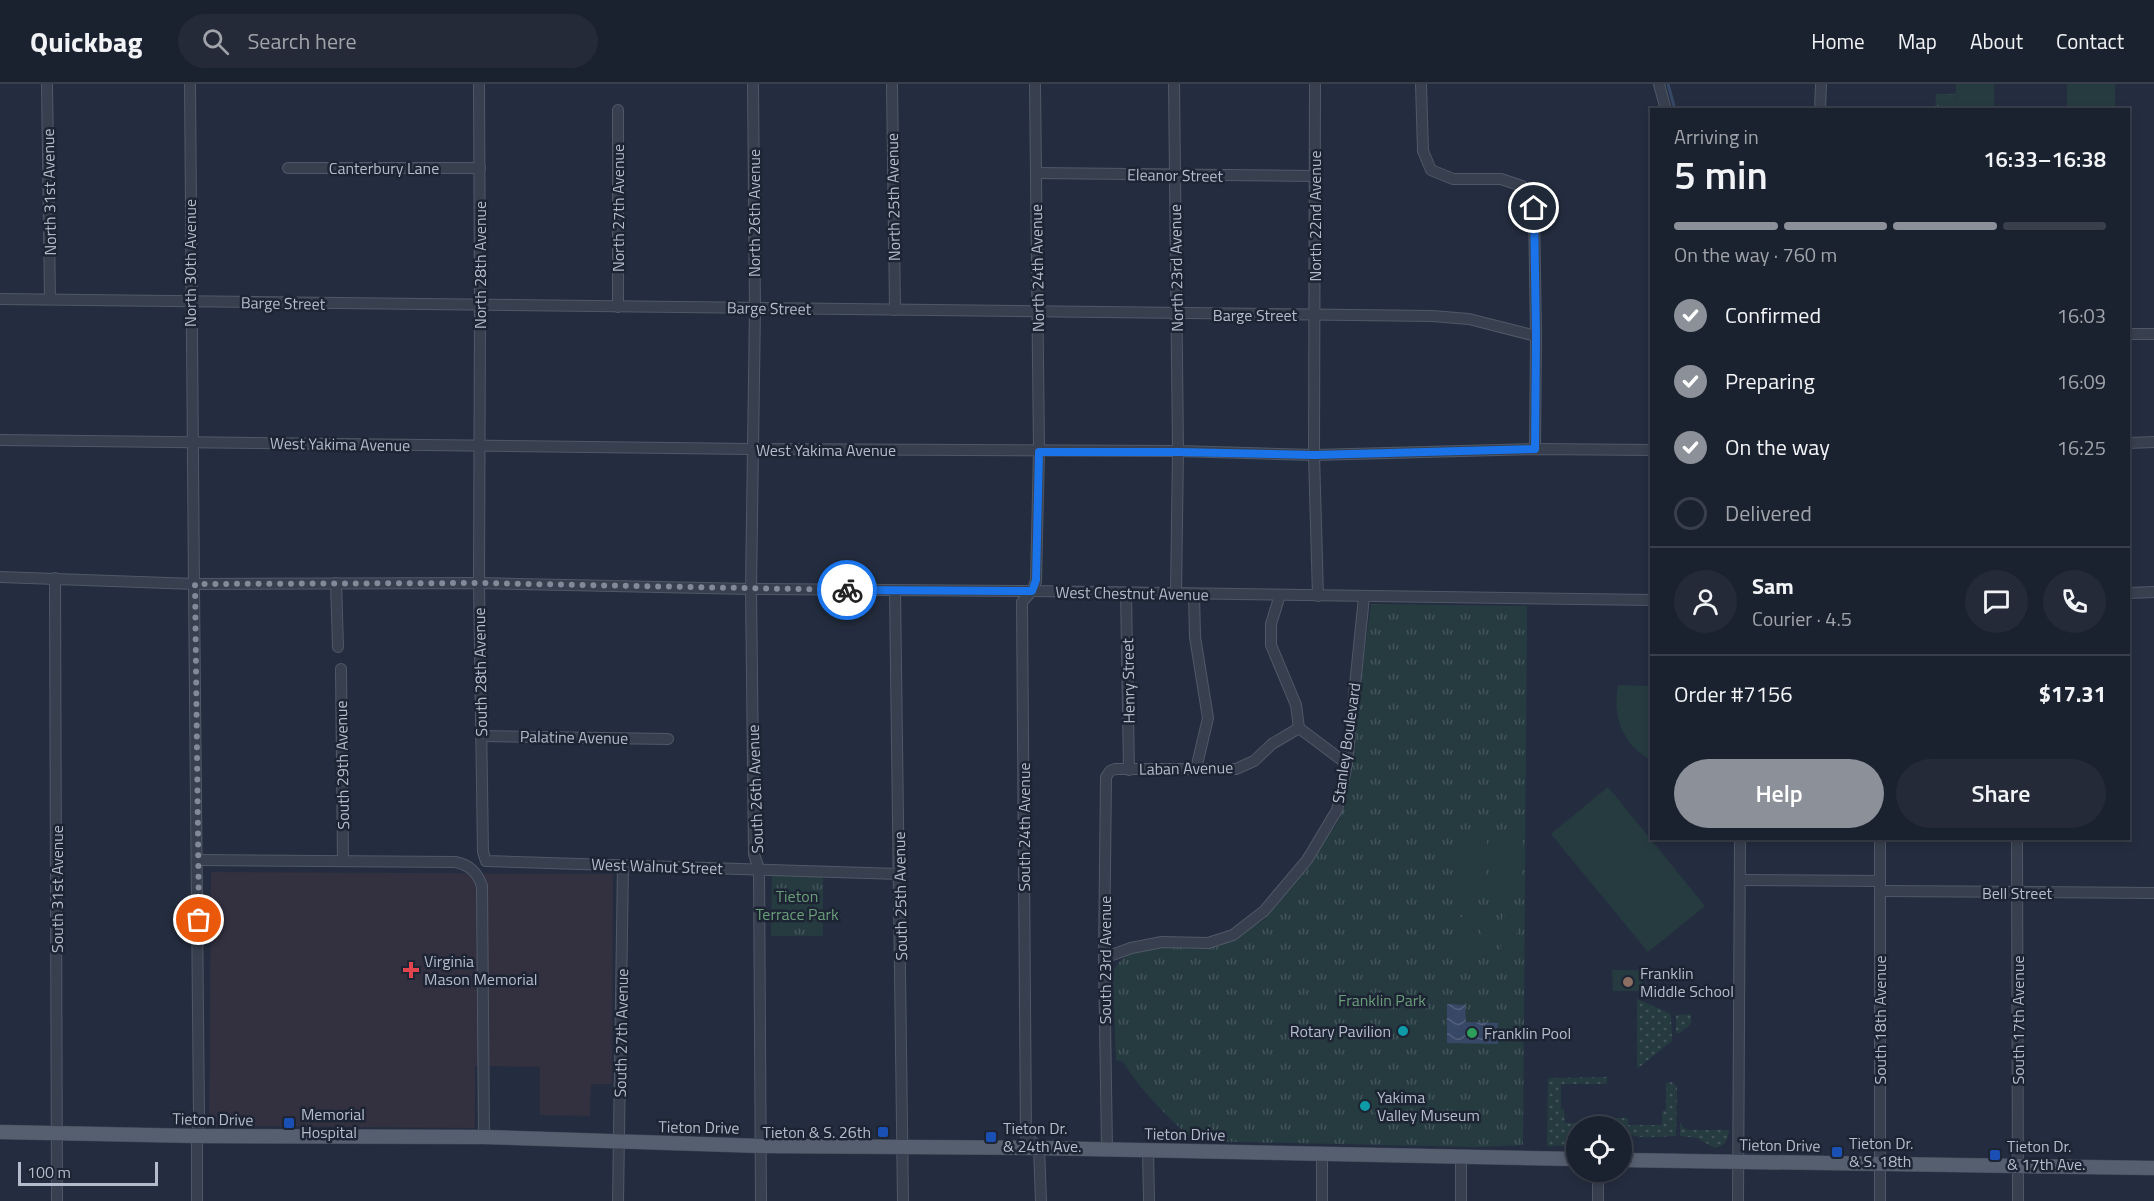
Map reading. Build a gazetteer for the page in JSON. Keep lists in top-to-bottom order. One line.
{"streets":{"main road":["Tieton Drive"],"street":["Canterbury Lane","Eleanor Street","North 31st Avenue","North 25th Avenue","North 27th Avenue","North 26th Avenue","North 22nd Avenue","North 30th Avenue","North 28th Avenue","North 24th Avenue","North 23rd Avenue","Barge Street","West Yakima Avenue","West Chestnut Avenue","South 28th Avenue","Henry Street","Palatine Avenue","Stanley Boulevard","South 29th Avenue","Laban Avenue","South 26th Avenue","South 24th Avenue","West Walnut Street","South 31st Avenue","Bell Street","South 25th Avenue","South 23rd Avenue","South 18th Avenue","South 17th Avenue","South 27th Avenue"]},"crossings":[["Canterbury Lane","North 28th Avenue"],["Eleanor Street","North 22nd Avenue"],["Eleanor Street","North 24th Avenue"],["Eleanor Street","North 23rd Avenue"],["North 31st Avenue","Barge Street"],["North 25th Avenue","Barge Street"],["North 27th Avenue","Barge Street"],["North 26th Avenue","Barge Street"],["North 26th Avenue","West Yakima Avenue"],["North 26th Avenue","South 26th Avenue"],["North 22nd Avenue","Barge Street"],["North 22nd Avenue","West Yakima Avenue"],["North 22nd Avenue","West Chestnut Avenue"],["North 30th Avenue","Barge Street"],["North 30th Avenue","West Yakima Avenue"],["North 30th Avenue","West Chestnut Avenue"],["North 30th Avenue","Tieton Drive"],["North 28th Avenue","Barge Street"],["North 28th Avenue","West Yakima Avenue"],["North 28th Avenue","South 28th Avenue"],["North 24th Avenue","Barge Street"],["North 24th Avenue","West Yakima Avenue"],["North 24th Avenue","South 24th Avenue"],["North 23rd Avenue","Barge Street"],["North 23rd Avenue","West Yakima Avenue"],["West Yakima Avenue","South 28th Avenue"],["West Yakima Avenue","South 26th Avenue"],["West Yakima Avenue","South 24th Avenue"],["West Chestnut Avenue","South 28th Avenue"],["West Chestnut Avenue","Henry Street"],["West Chestnut Avenue","Stanley Boulevard"],["West Chestnut Avenue","South 26th Avenue"],["West Chestnut Avenue","South 24th Avenue"],["West Chestnut Avenue","South 31st Avenue"],["West Chestnut Avenue","South 25th Avenue"],["South 28th Avenue","Palatine Avenue"],["South 28th Avenue","West Walnut Street"],["Henry Street","Laban Avenue"],["Stanley Boulevard","South 23rd Avenue"],["Laban Avenue","South 23rd Avenue"],["South 26th Avenue","West Walnut Street"],["South 26th Avenue","Tieton Drive"],["South 24th Avenue","Tieton Drive"],["West Walnut Street","South 25th Avenue"],["West Walnut Street","South 27th Avenue"],["South 31st Avenue","Tieton Drive"],["Bell Street","South 18th Avenue"],["Bell Street","South 17th Avenue"],["South 25th Avenue","Tieton Drive"],["South 23rd Avenue","Tieton Drive"],["South 18th Avenue","Tieton Drive"],["South 17th Avenue","Tieton Drive"],["South 27th Avenue","Tieton Drive"]],"parks":["Tieton Terrace Park","Franklin Park"],"places":{"health":["Virginia Mason Memorial"],"other":["Franklin Middle School","Rotary Pavilion","Franklin Pool","Yakima Valley Museum"],"transit":["Memorial Hospital","Tieton & S. 26th","Tieton Dr. & 24th Ave.","Tieton Dr. & S. 18th","Tieton Dr. & 17th Ave."]},"scale_bar":"100 m","page":{"header":"Quickbag","search":"Search here","nav":["Home","Map","About","Contact"],"heading":["5 min","Arriving in","16:33–16:38"],"panel":["Sam","Courier · 4.5","Order #7156","$17.31"],"bar":"On the way · 760 m","list":[["Confirmed","16:03"],["Preparing","16:09"],["On the way","16:25"],"Delivered"],"buttons":["Help","Share"],"scale":"100 m"}}
